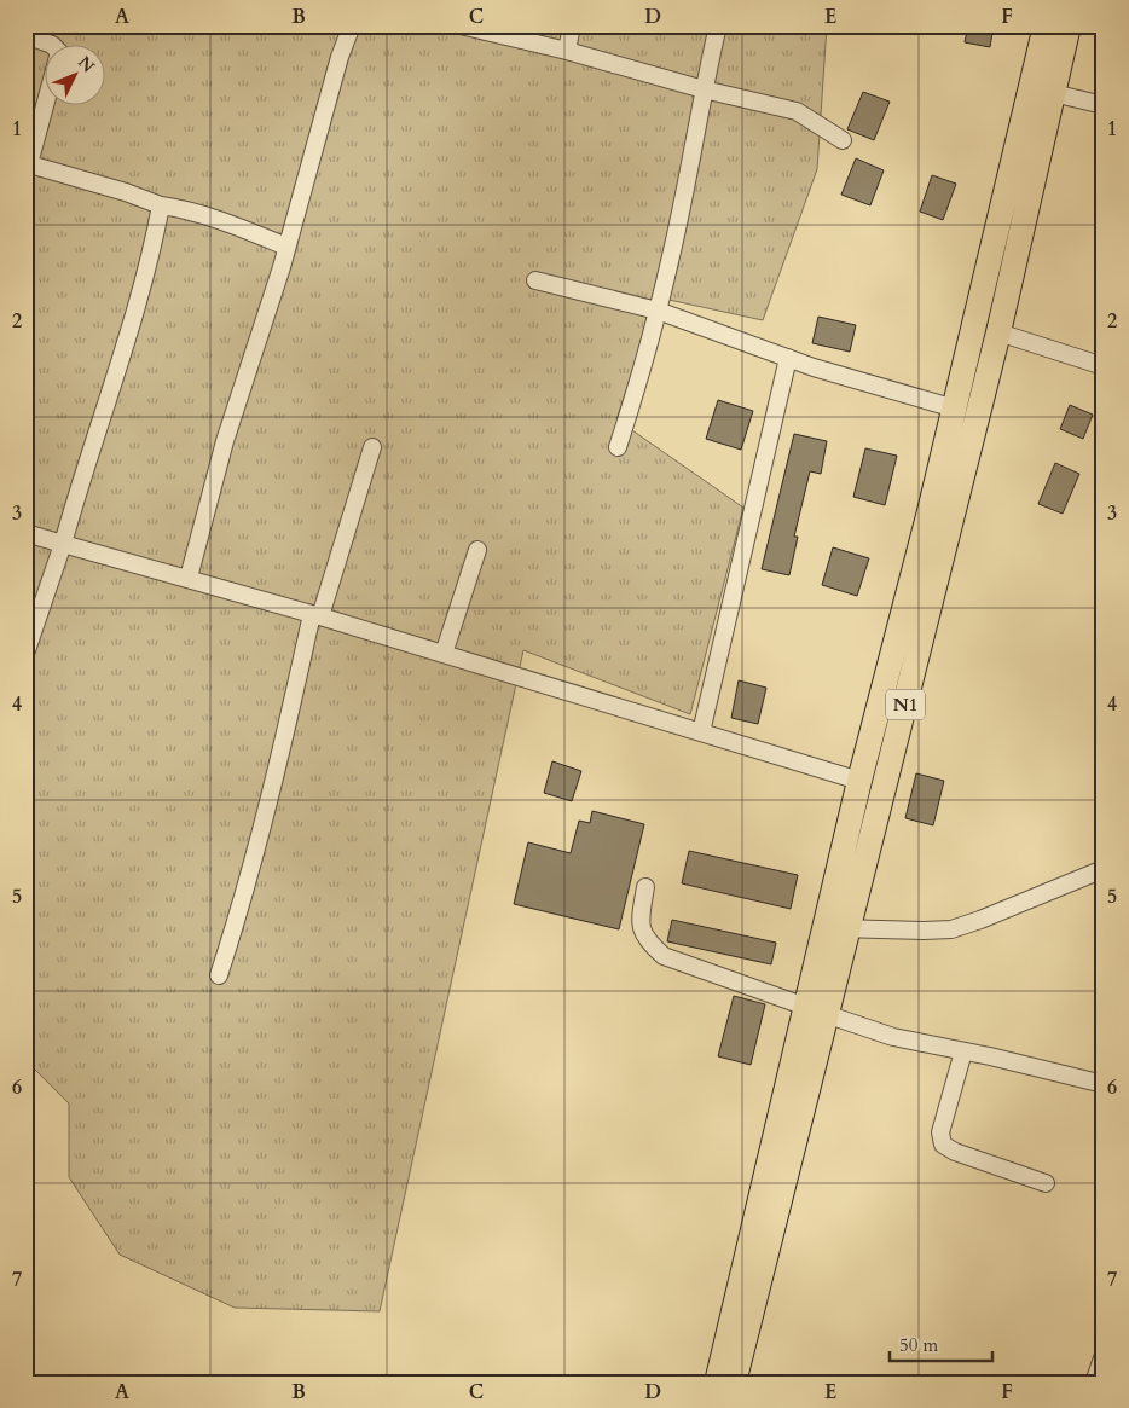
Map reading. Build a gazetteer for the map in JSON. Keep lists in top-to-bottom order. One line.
{"streets":{"highway":["N1"]},"scale_bar":"50 m","north":"top right","grid":{"columns":["A","B","C","D","E","F"],"rows":["1","2","3","4","5","6","7"]}}
